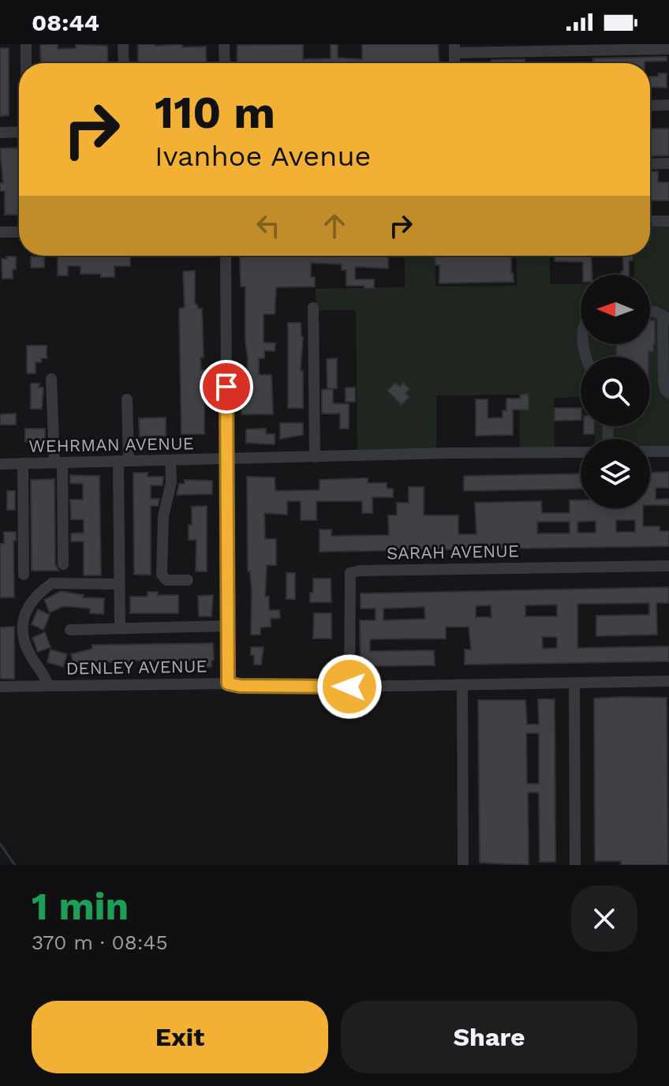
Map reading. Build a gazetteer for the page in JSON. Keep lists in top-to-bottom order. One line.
{"streets":{"street":["WEHRMAN AVENUE","SARAH AVENUE","DENLEY AVENUE"]},"crossings":[["SARAH AVENUE","DENLEY AVENUE"]],"north":"left","page":{"status":"08:44","turn":["110 m","Ivanhoe Avenue"],"heading":["1 min","370 m · 08:45"],"buttons":["Exit","Share"]}}
